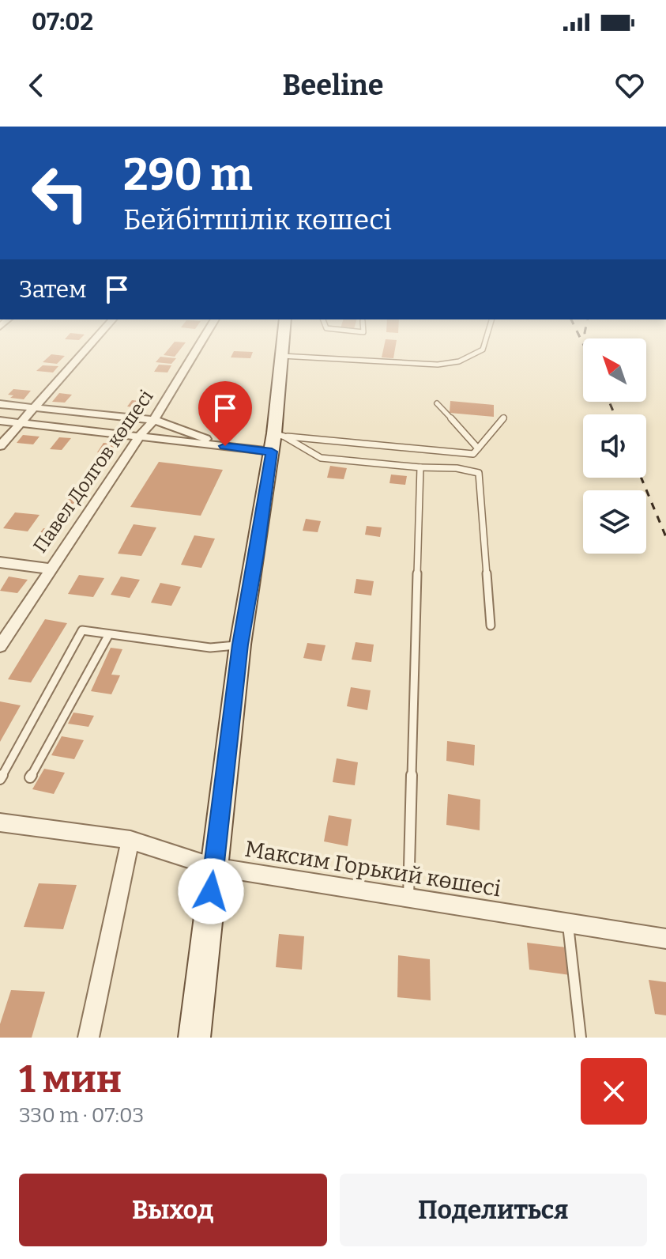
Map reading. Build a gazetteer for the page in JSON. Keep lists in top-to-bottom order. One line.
{"streets":{"street":["Павел Долгов көшесі","Максим Горький көшесі"]},"north":"top left","page":{"status":"07:02","header":"Beeline","turn":["290 m","Бейбітшілік көшесі"],"then":"Затем","heading":["1 мин","330 m · 07:03"],"buttons":["Выход","Поделиться"]}}
